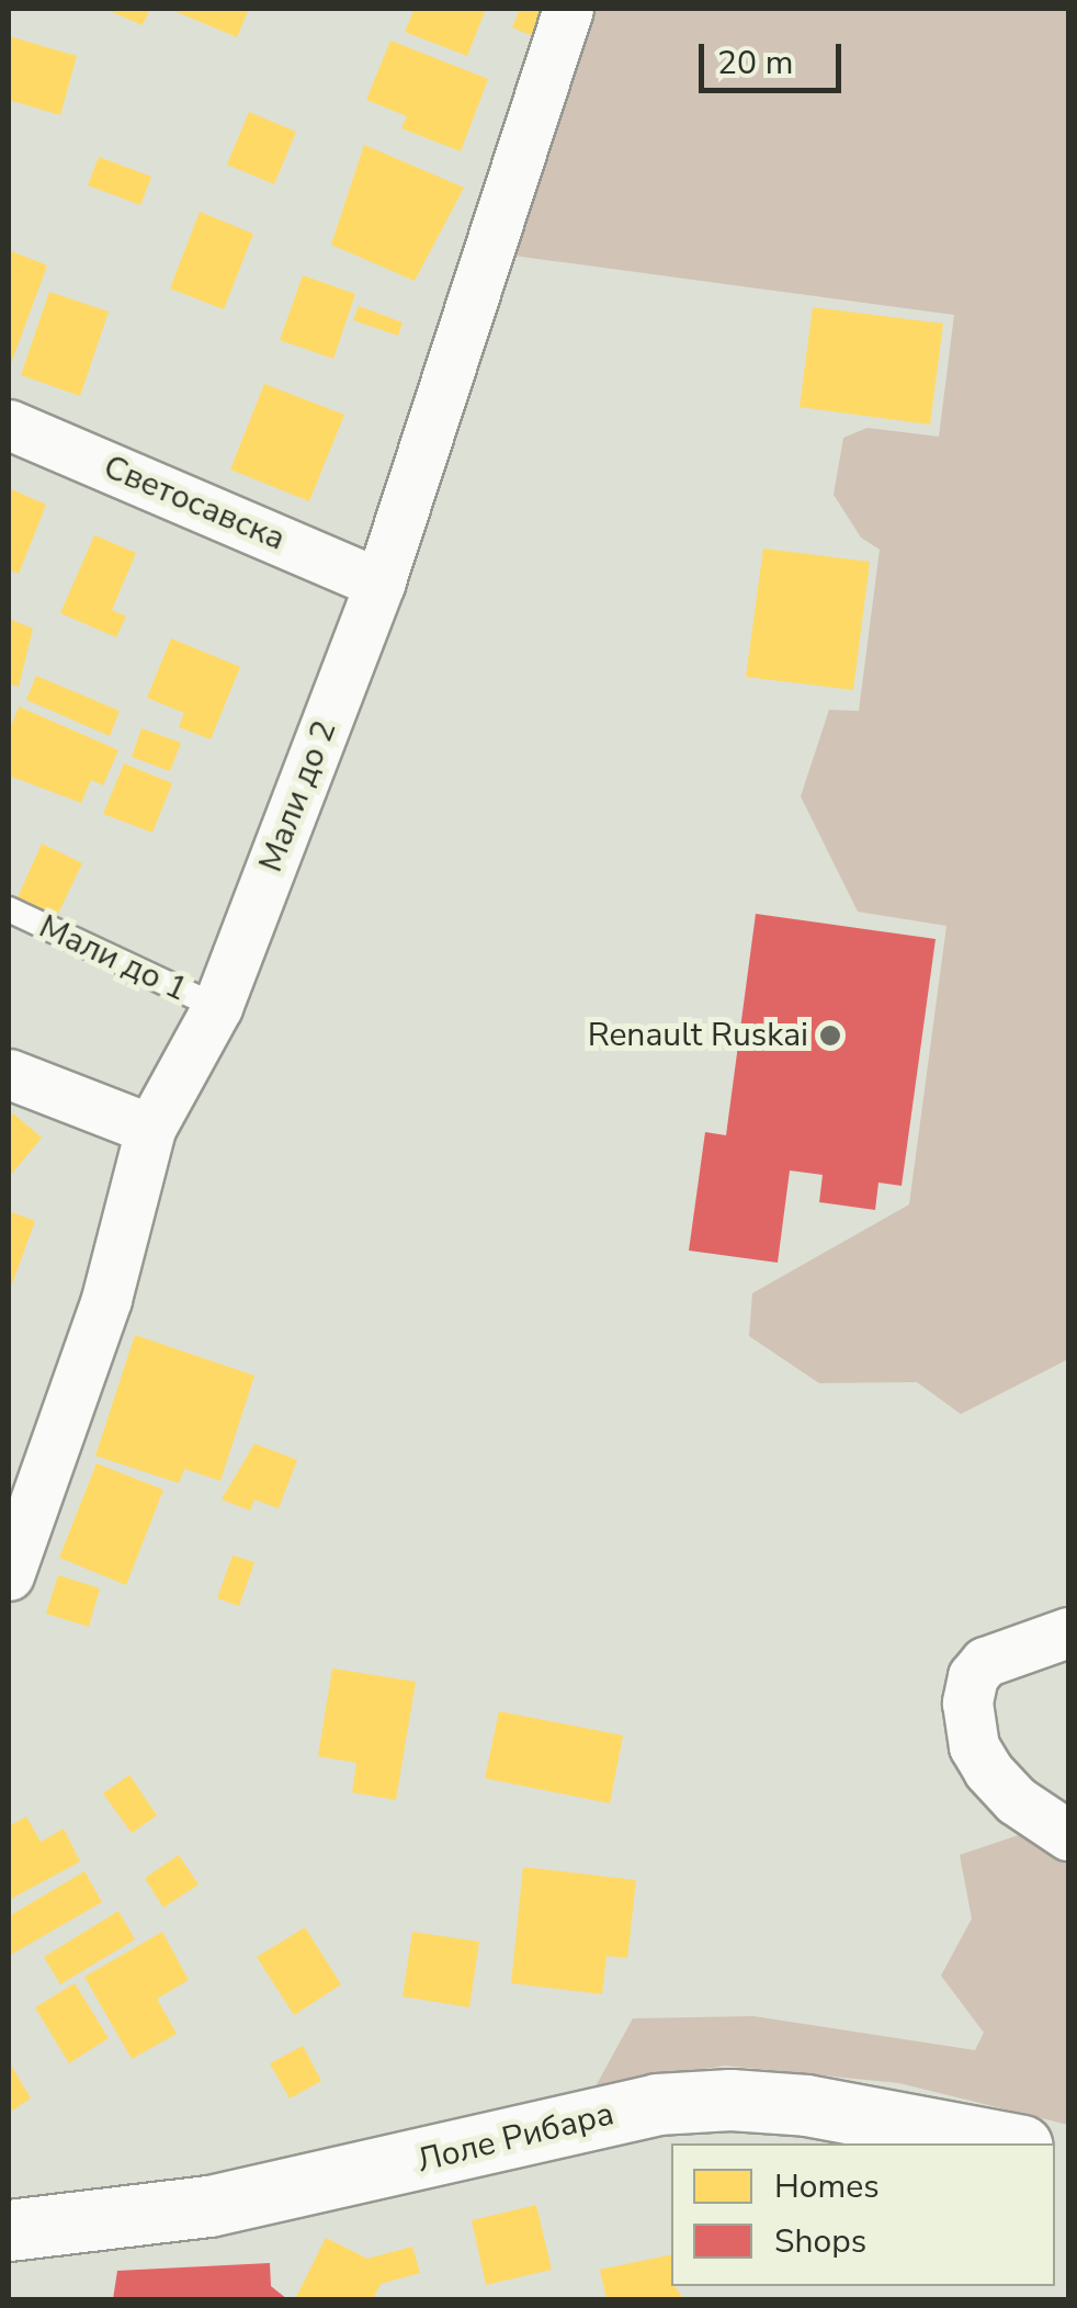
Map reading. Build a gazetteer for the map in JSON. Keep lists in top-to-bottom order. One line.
{"streets":{"street":["Светосавска","Мали до 2","Лоле Рибара"],"lane":["Мали до 1"]},"crossings":[["Светосавска","Мали до 2"],["Мали до 2","Мали до 1"]],"places":["Renault Ruskai"],"legend":["Homes","Shops"],"scale_bar":"20 m"}
